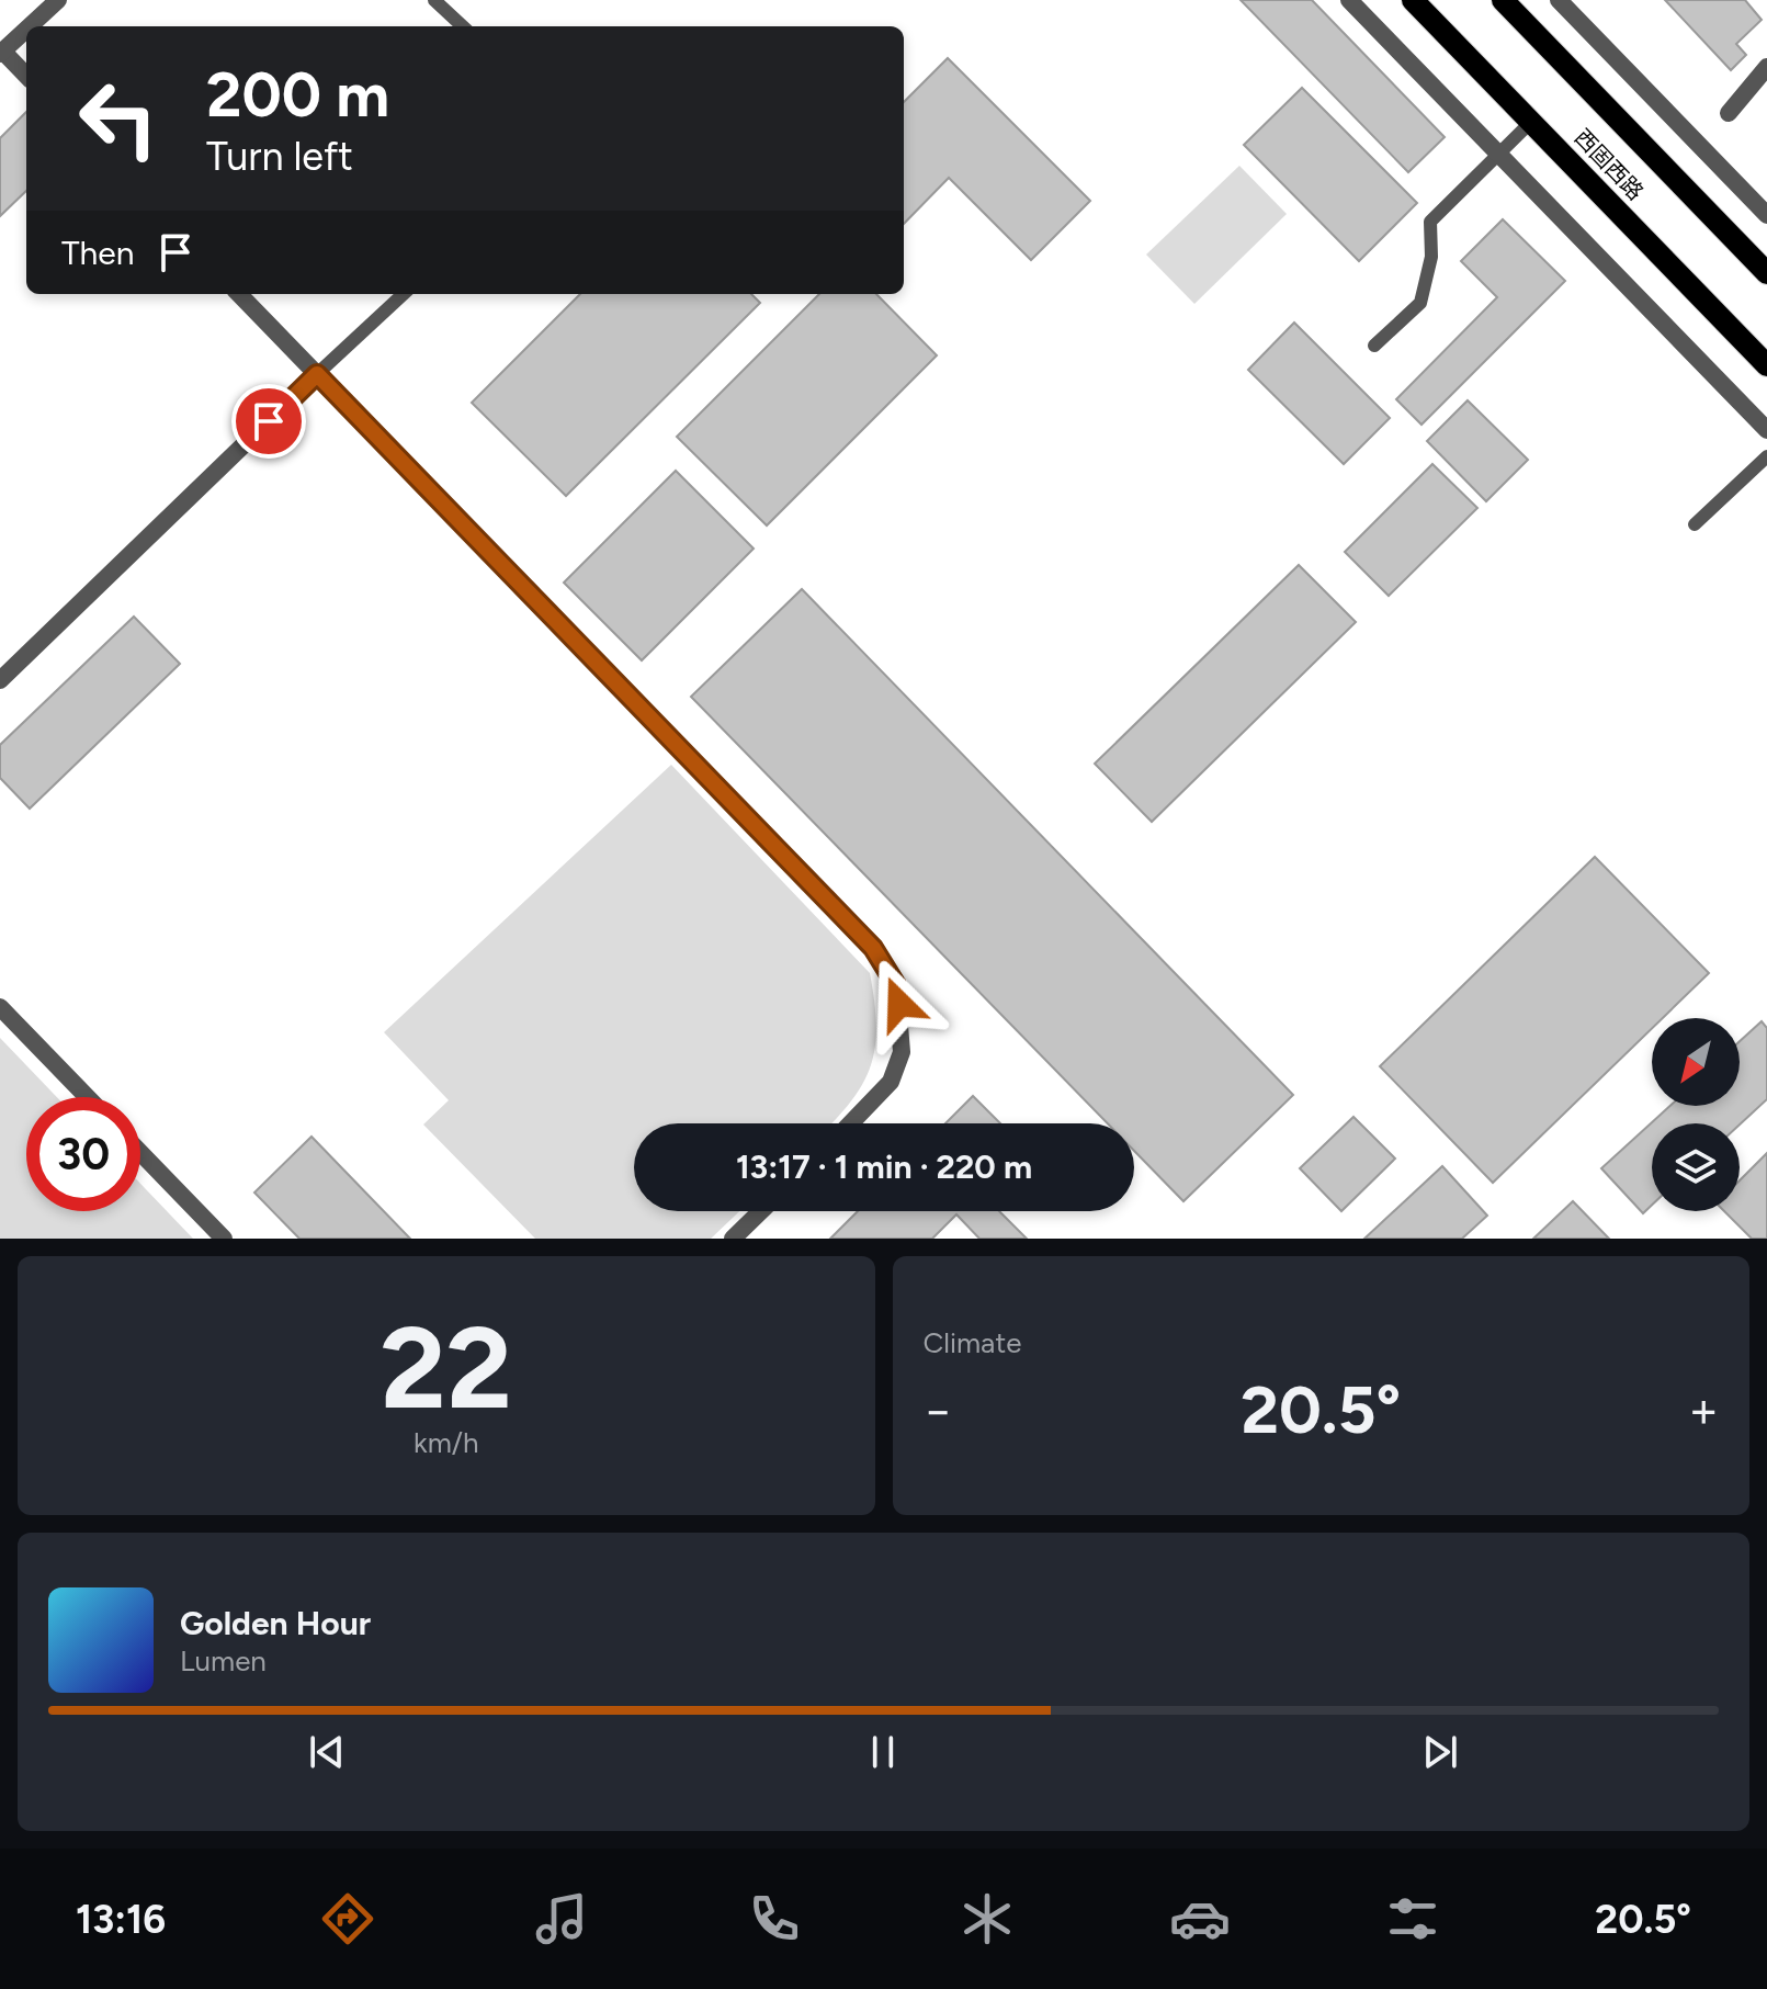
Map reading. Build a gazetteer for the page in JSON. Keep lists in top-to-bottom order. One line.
{"streets":{"main road":["西固西路"]},"north":"bottom left","page":{"turn":["200 m","Turn left"],"then":"Then","limit":"30","trip":"13:17 · 1 min · 220 m","tile":[["22","km/h"],"Climate"],"heat":["−","20.5°","+"],"song":["Golden Hour","Lumen"],"tabs":["13:16","20.5°"]}}
